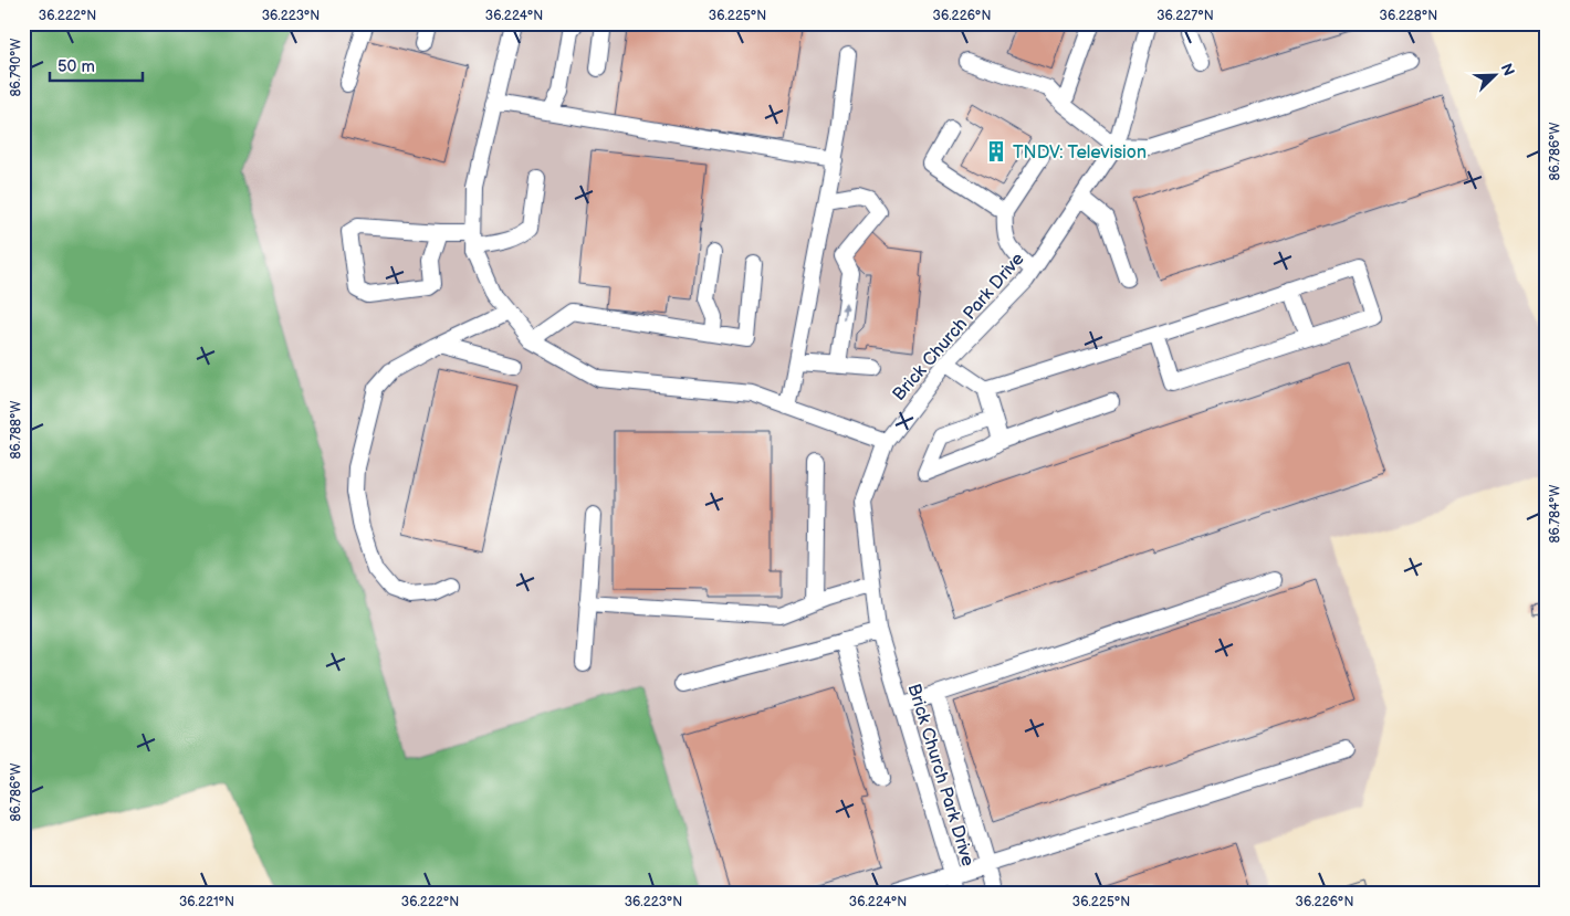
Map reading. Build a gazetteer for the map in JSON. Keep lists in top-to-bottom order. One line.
{"streets":{"street":["Brick Church Park Drive"]},"places":{"building":["TNDV: Television"]},"scale_bar":"50 m","north":"top right","coordinates":["36.222°N","36.223°N","36.224°N","36.225°N","36.226°N","36.227°N","36.228°N","86.790°W","86.786°W","86.788°W","86.784°W","36.221°N"]}
